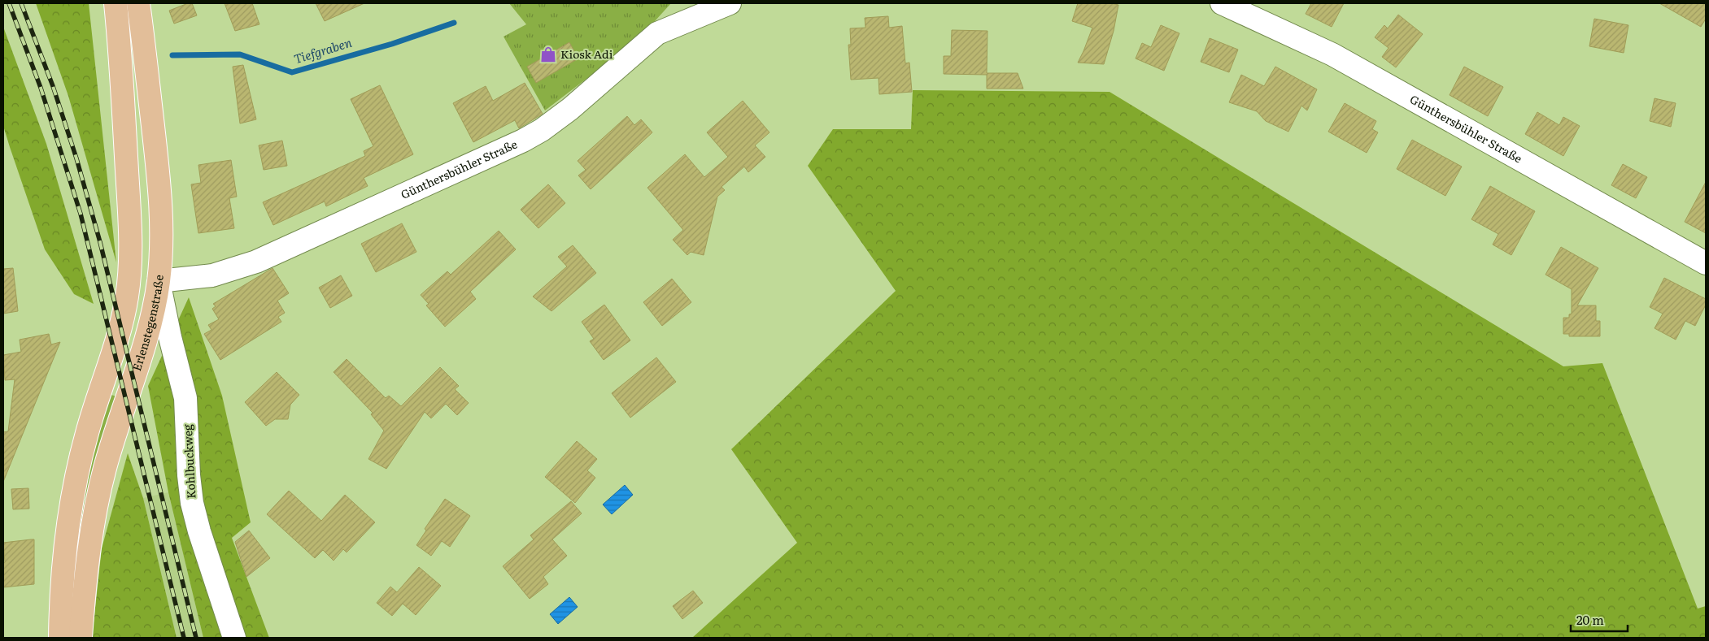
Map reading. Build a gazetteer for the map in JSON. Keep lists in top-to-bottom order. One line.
{"streets":{"main road":["Erlenstegenstraße"],"street":["Günthersbühler Straße","Kohlbuckweg"]},"crossings":[["Günthersbühler Straße","Erlenstegenstraße"],["Günthersbühler Straße","Kohlbuckweg"],["Erlenstegenstraße","Kohlbuckweg"]],"water":["Tiefgraben"],"places":{"shop":["Kiosk Adi"]},"scale_bar":"20 m"}
